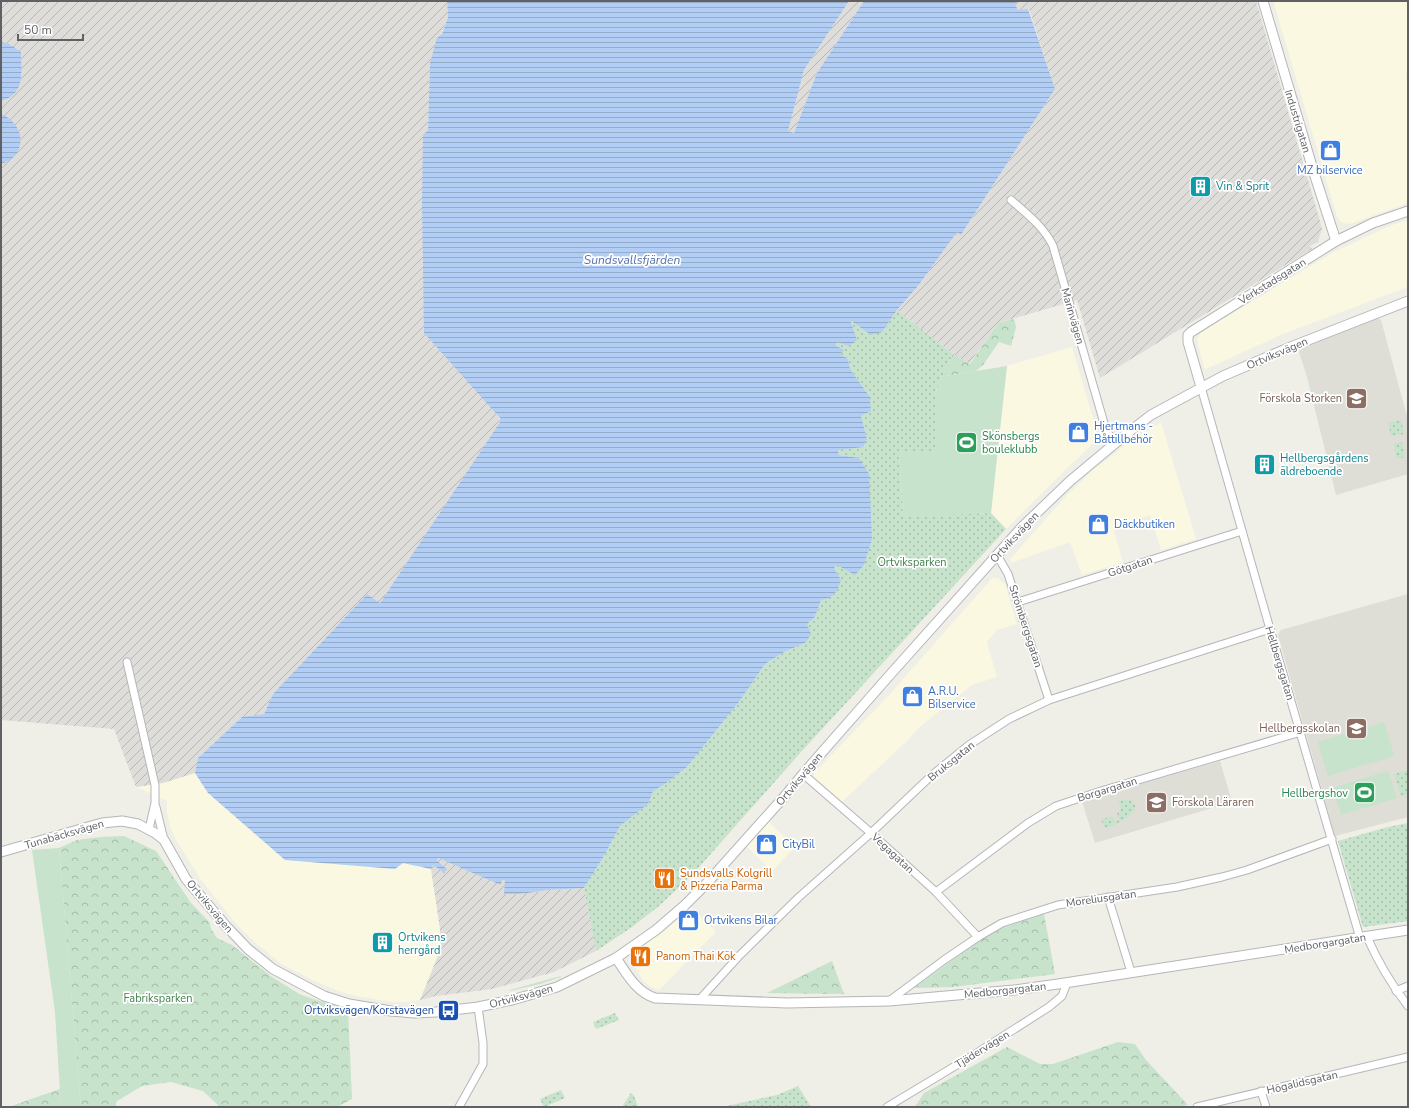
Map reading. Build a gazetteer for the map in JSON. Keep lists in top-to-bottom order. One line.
{"streets":{"street":["Industrigatan","Verkstadsgatan","Marinvägen","Ortviksvägen","Götgatan","Strömbergsgatan","Hellbergsgatan","Bruksgatan","Borgargatan","Tunabäcksvägen","Vegagatan","Moreliusgatan","Medborgargatan","Tjädervägen","Högalidsgatan"]},"crossings":[["Industrigatan","Verkstadsgatan"],["Verkstadsgatan","Ortviksvägen"],["Verkstadsgatan","Hellbergsgatan"],["Marinvägen","Ortviksvägen"],["Ortviksvägen","Strömbergsgatan"],["Ortviksvägen","Hellbergsgatan"],["Ortviksvägen","Tunabäcksvägen"],["Ortviksvägen","Vegagatan"],["Ortviksvägen","Medborgargatan"],["Götgatan","Strömbergsgatan"],["Götgatan","Hellbergsgatan"],["Strömbergsgatan","Bruksgatan"],["Hellbergsgatan","Bruksgatan"],["Hellbergsgatan","Borgargatan"],["Hellbergsgatan","Moreliusgatan"],["Hellbergsgatan","Medborgargatan"],["Bruksgatan","Vegagatan"],["Bruksgatan","Medborgargatan"],["Borgargatan","Vegagatan"],["Vegagatan","Moreliusgatan"],["Moreliusgatan","Medborgargatan"],["Medborgargatan","Tjädervägen"]],"water":["Sundsvallsfjärden"],"parks":["Ortviksparken","Fabriksparken"],"places":{"shop":["MZ bilservice","Hjertmans - Båttillbehör","Däckbutiken","A.R.U. Bilservice","CityBil","Ortvikens Bilar"],"building":["Vin & Sprit","Hellbergsgårdens äldreboende","Ortvikens herrgård"],"school or university":["Förskola Storken","Hellbergsskolan","Förskola Läraren"],"sports":["Skönsbergs bouleklubb","Hellbergshov"],"restaurant":["Sundsvalls Kolgrill & Pizzeria Parma","Panom Thai Kök"],"bus stop":["Ortviksvägen/Korstavägen"]},"scale_bar":"50 m"}
